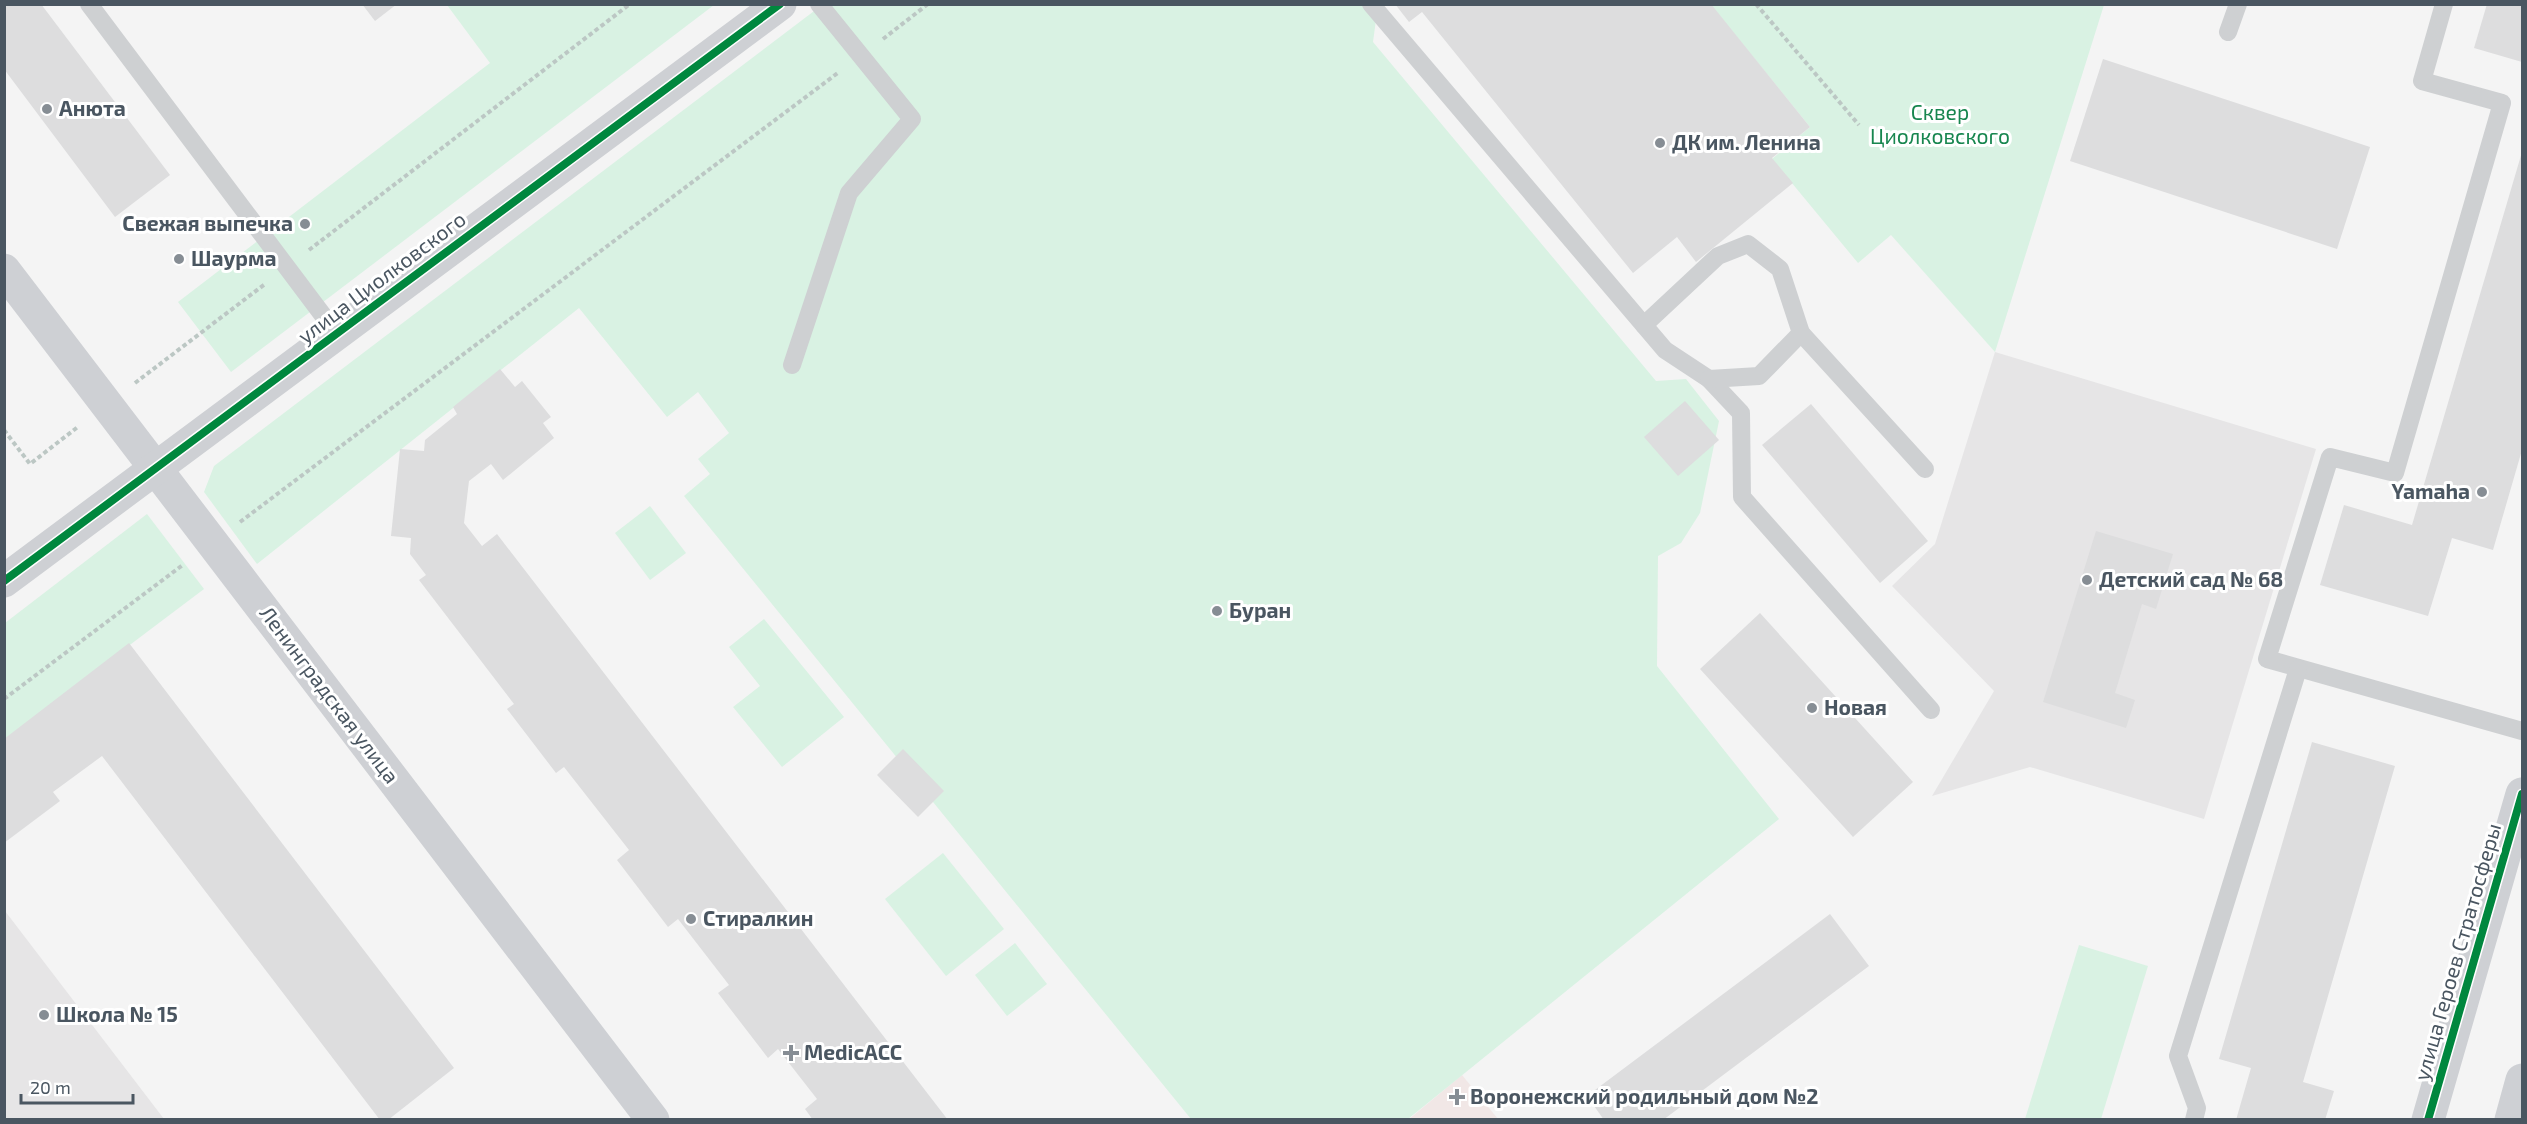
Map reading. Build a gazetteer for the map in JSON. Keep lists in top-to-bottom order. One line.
{"streets":{"street":["улица Циолковского","Ленинградская улица","улица Героев Стратосферы"]},"crossings":[["улица Циолковского","Ленинградская улица"]],"parks":["Сквер Циолковского"],"places":{"other":["Анюта","ДК им. Ленина","Свежая выпечка","Шаурма","Yamaha","Детский сад № 68","Буран","Новая","Стиралкин","Школа № 15"],"health":["MedicACC","Воронежский родильный дом №2"]},"scale_bar":"20 m"}
